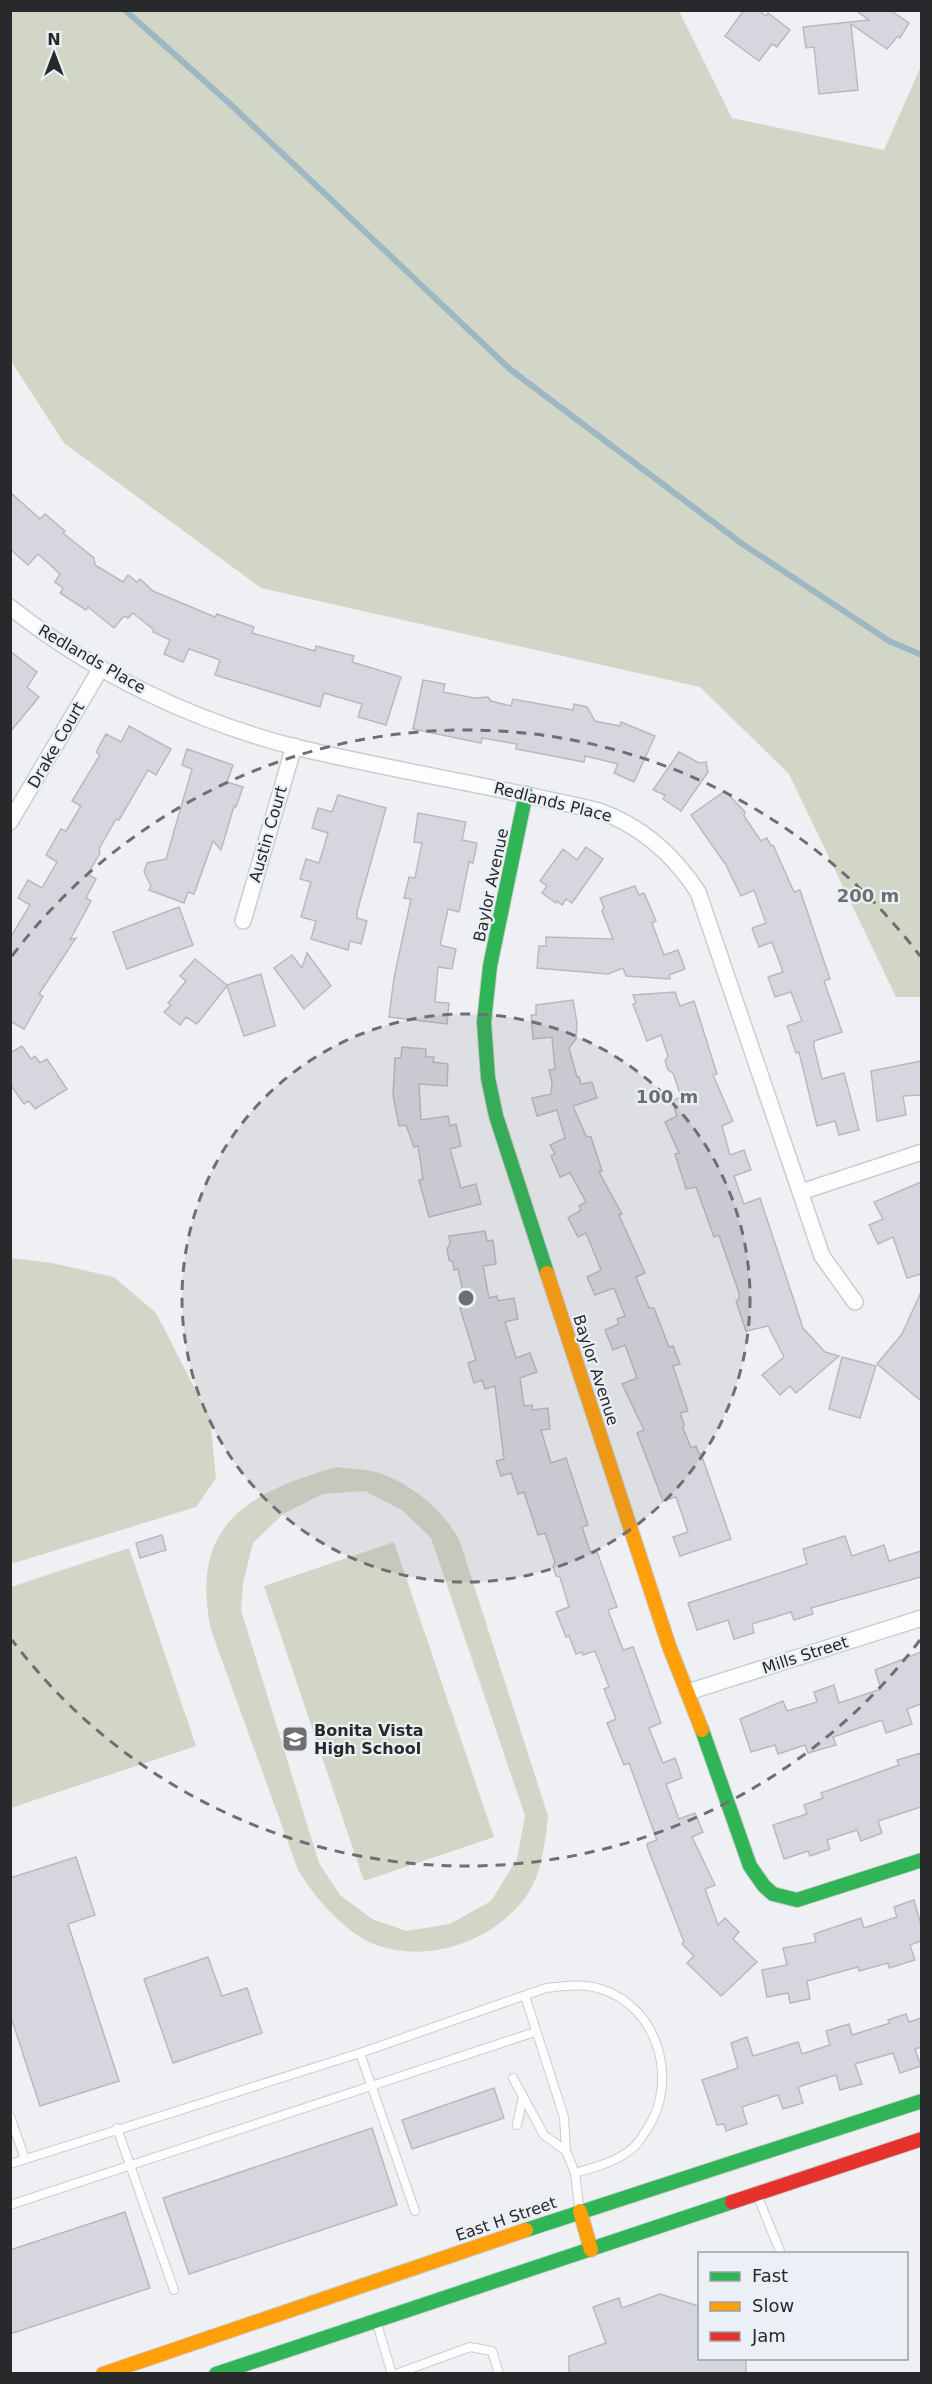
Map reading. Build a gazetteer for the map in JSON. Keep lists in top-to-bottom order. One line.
{"streets":{"main road":["Baylor Avenue","East H Street"],"street":["Redlands Place","Drake Court","Austin Court","Mills Street"]},"crossings":[["Redlands Place","Drake Court"],["Redlands Place","Austin Court"],["Redlands Place","Baylor Avenue"],["Baylor Avenue","Mills Street"]],"places":{"school or university":["Bonita Vista High School"]},"legend":["Fast","Slow","Jam"],"north":"top","rings":["200 m","100 m"]}
